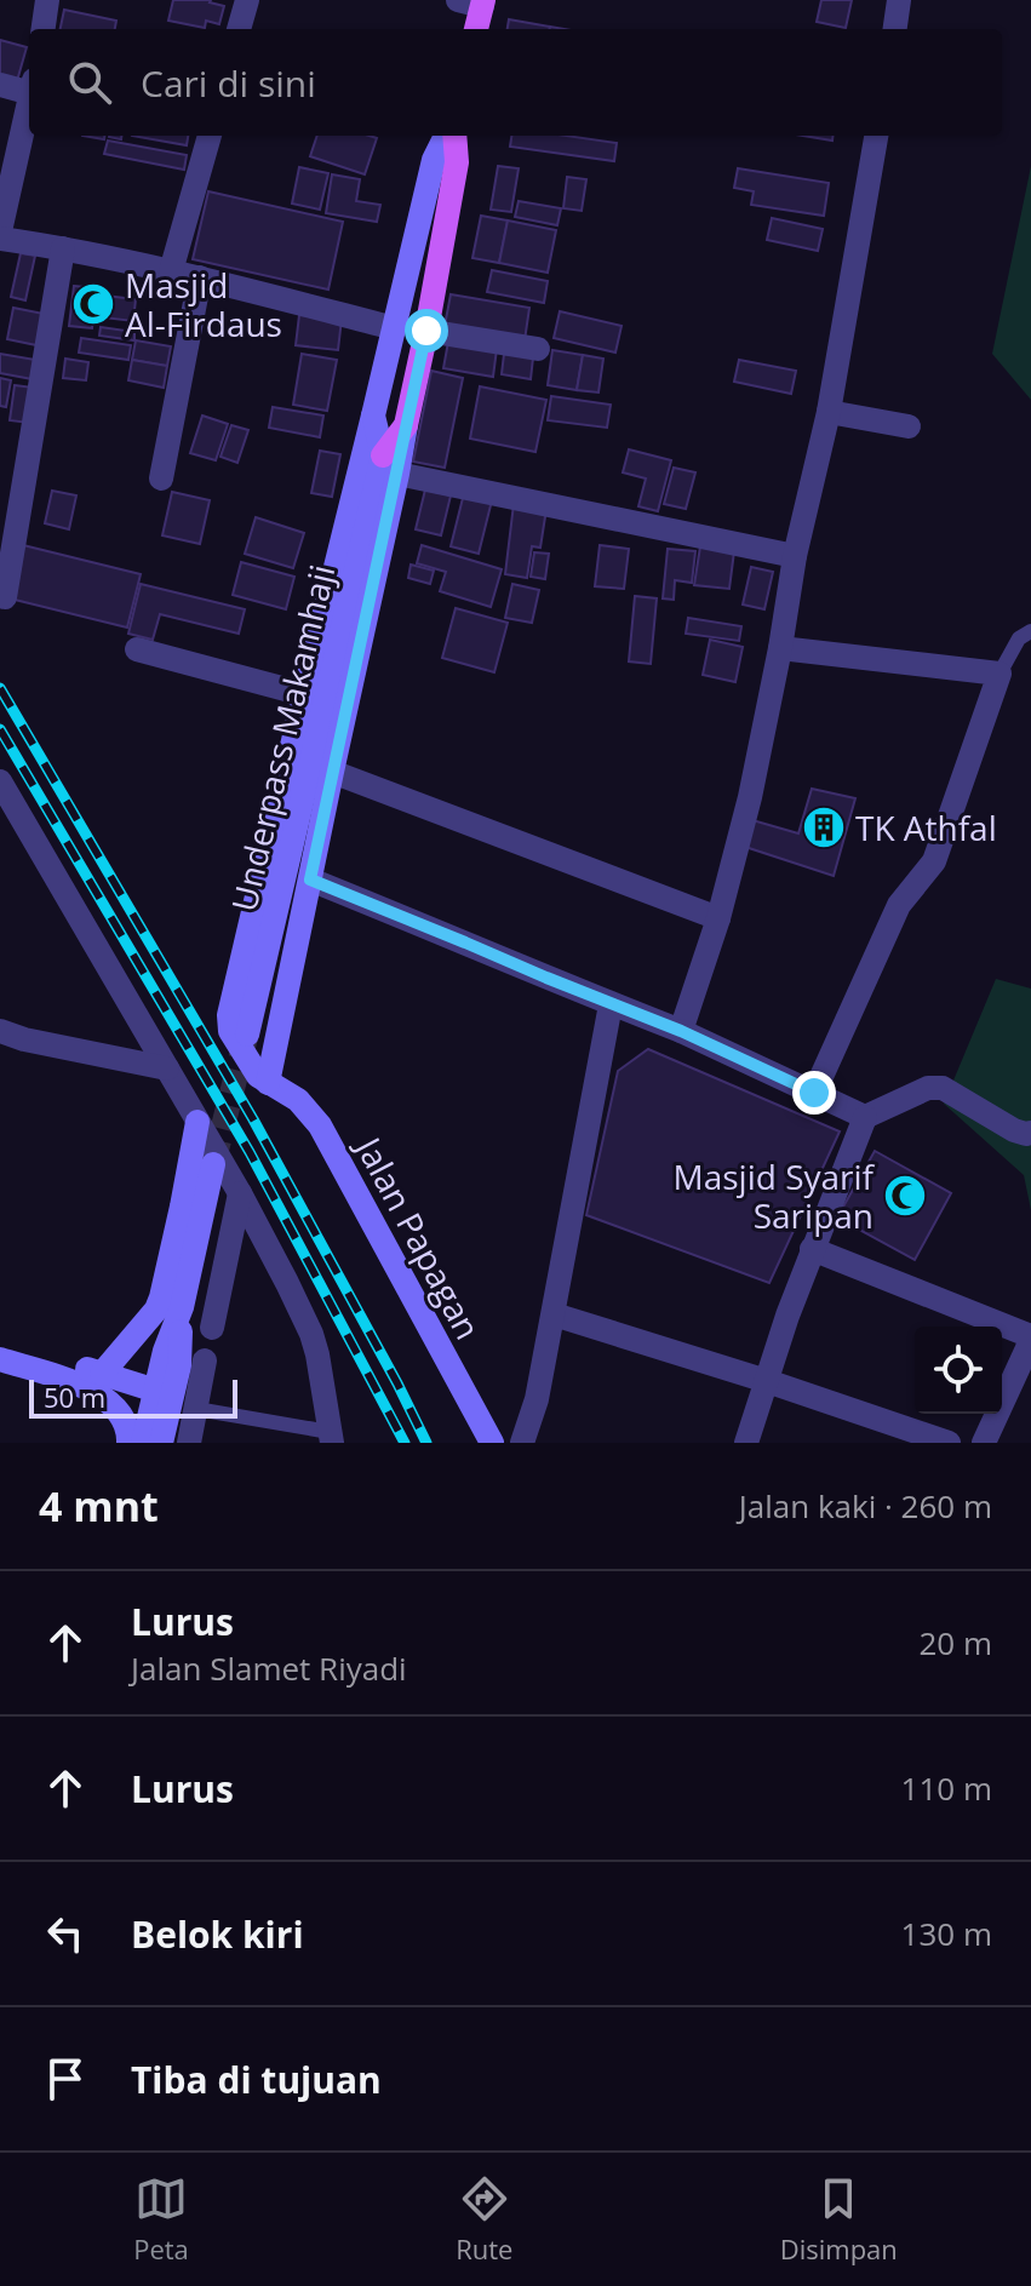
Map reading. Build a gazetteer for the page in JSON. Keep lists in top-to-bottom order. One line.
{"streets":{"street":["Underpass Makamhaji","Jalan Papagan"]},"places":{"mosque":["Masjid Al-Firdaus","Masjid Syarif Saripan"],"building":["TK Athfal"]},"scale_bar":"50 m","page":{"search":"Cari di sini","scale":"50 m","heading":["4 mnt","Jalan kaki · 260 m"],"list":[["Lurus","Jalan Slamet Riyadi","20 m"],["Lurus","110 m"],["Belok kiri","130 m"],"Tiba di tujuan"],"nav":["Peta","Rute","Disimpan"]}}
